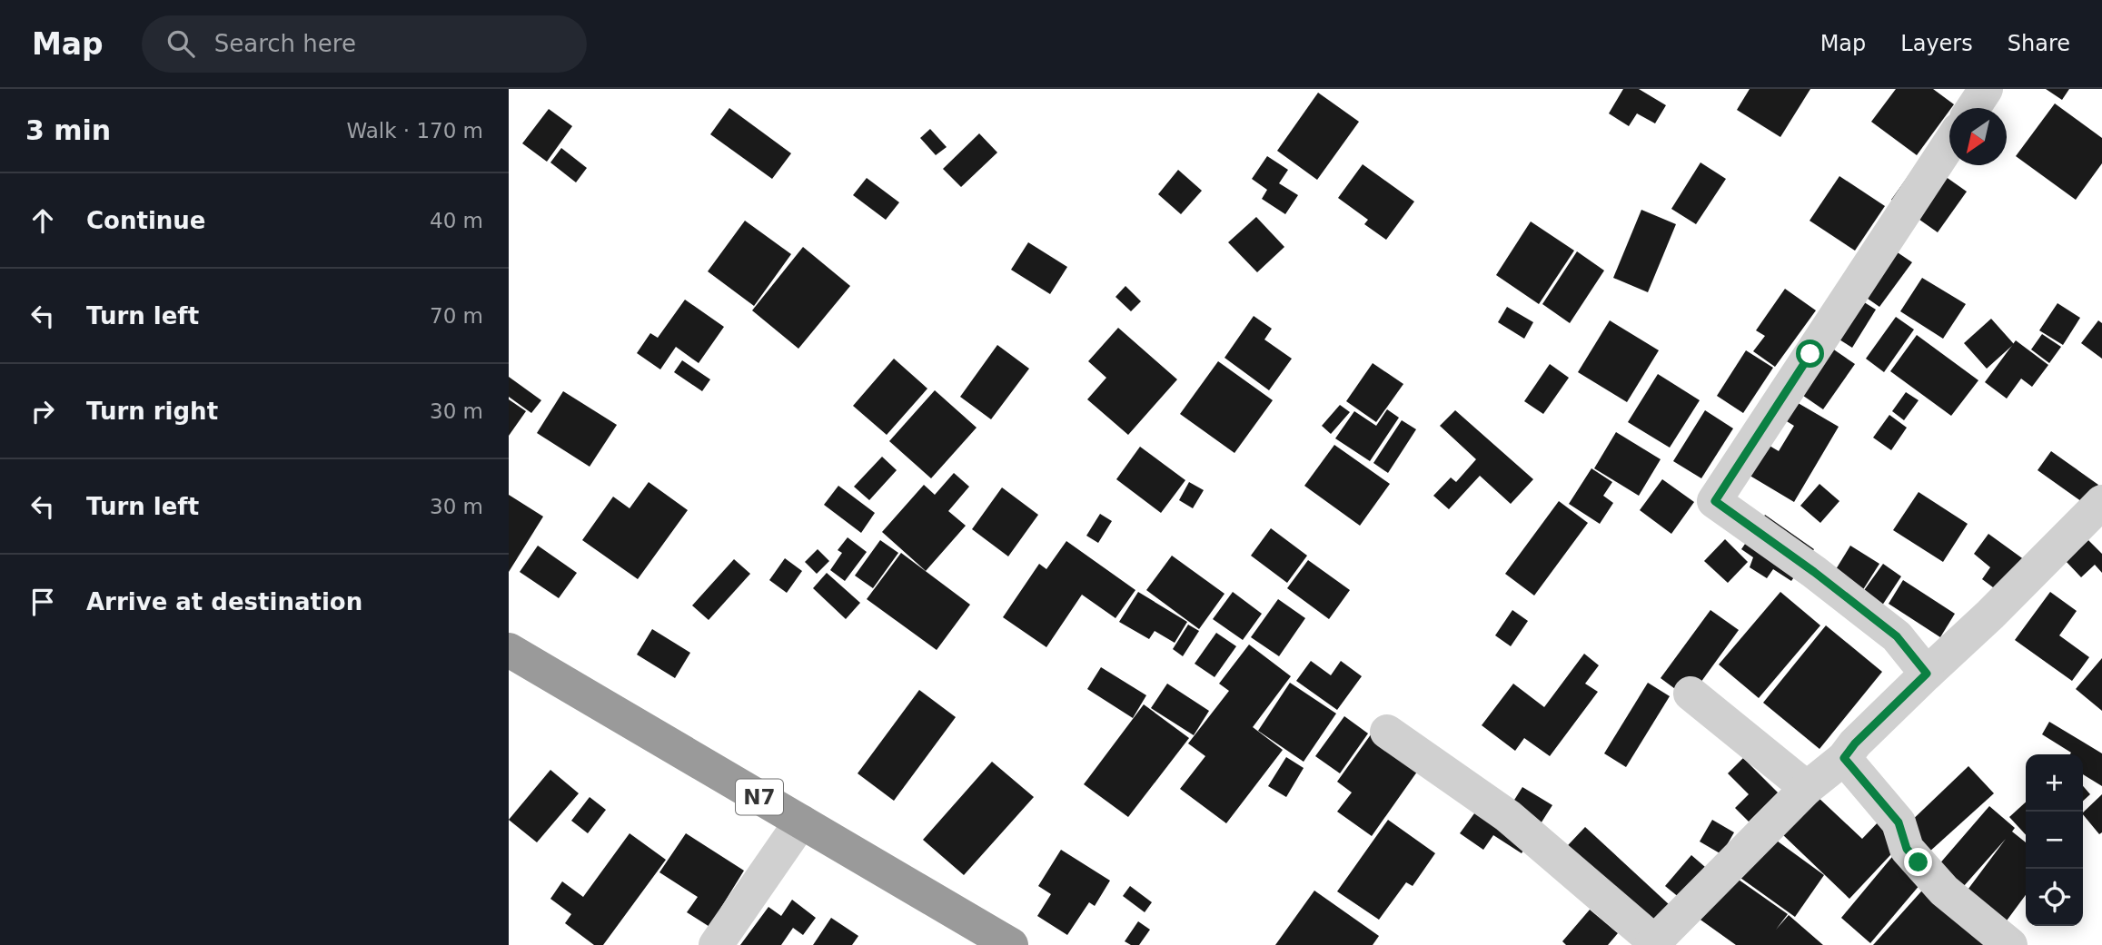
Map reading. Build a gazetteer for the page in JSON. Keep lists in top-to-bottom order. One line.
{"streets":{"highway":["N7"]},"north":"bottom left","page":{"header":"Map","search":"Search here","nav":["Map","Layers","Share"],"heading":["3 min","Walk · 170 m"],"list":[["Continue","40 m"],["Turn left","70 m"],["Turn right","30 m"],["Turn left","30 m"],"Arrive at destination"],"map_buttons":["+","−"]}}
